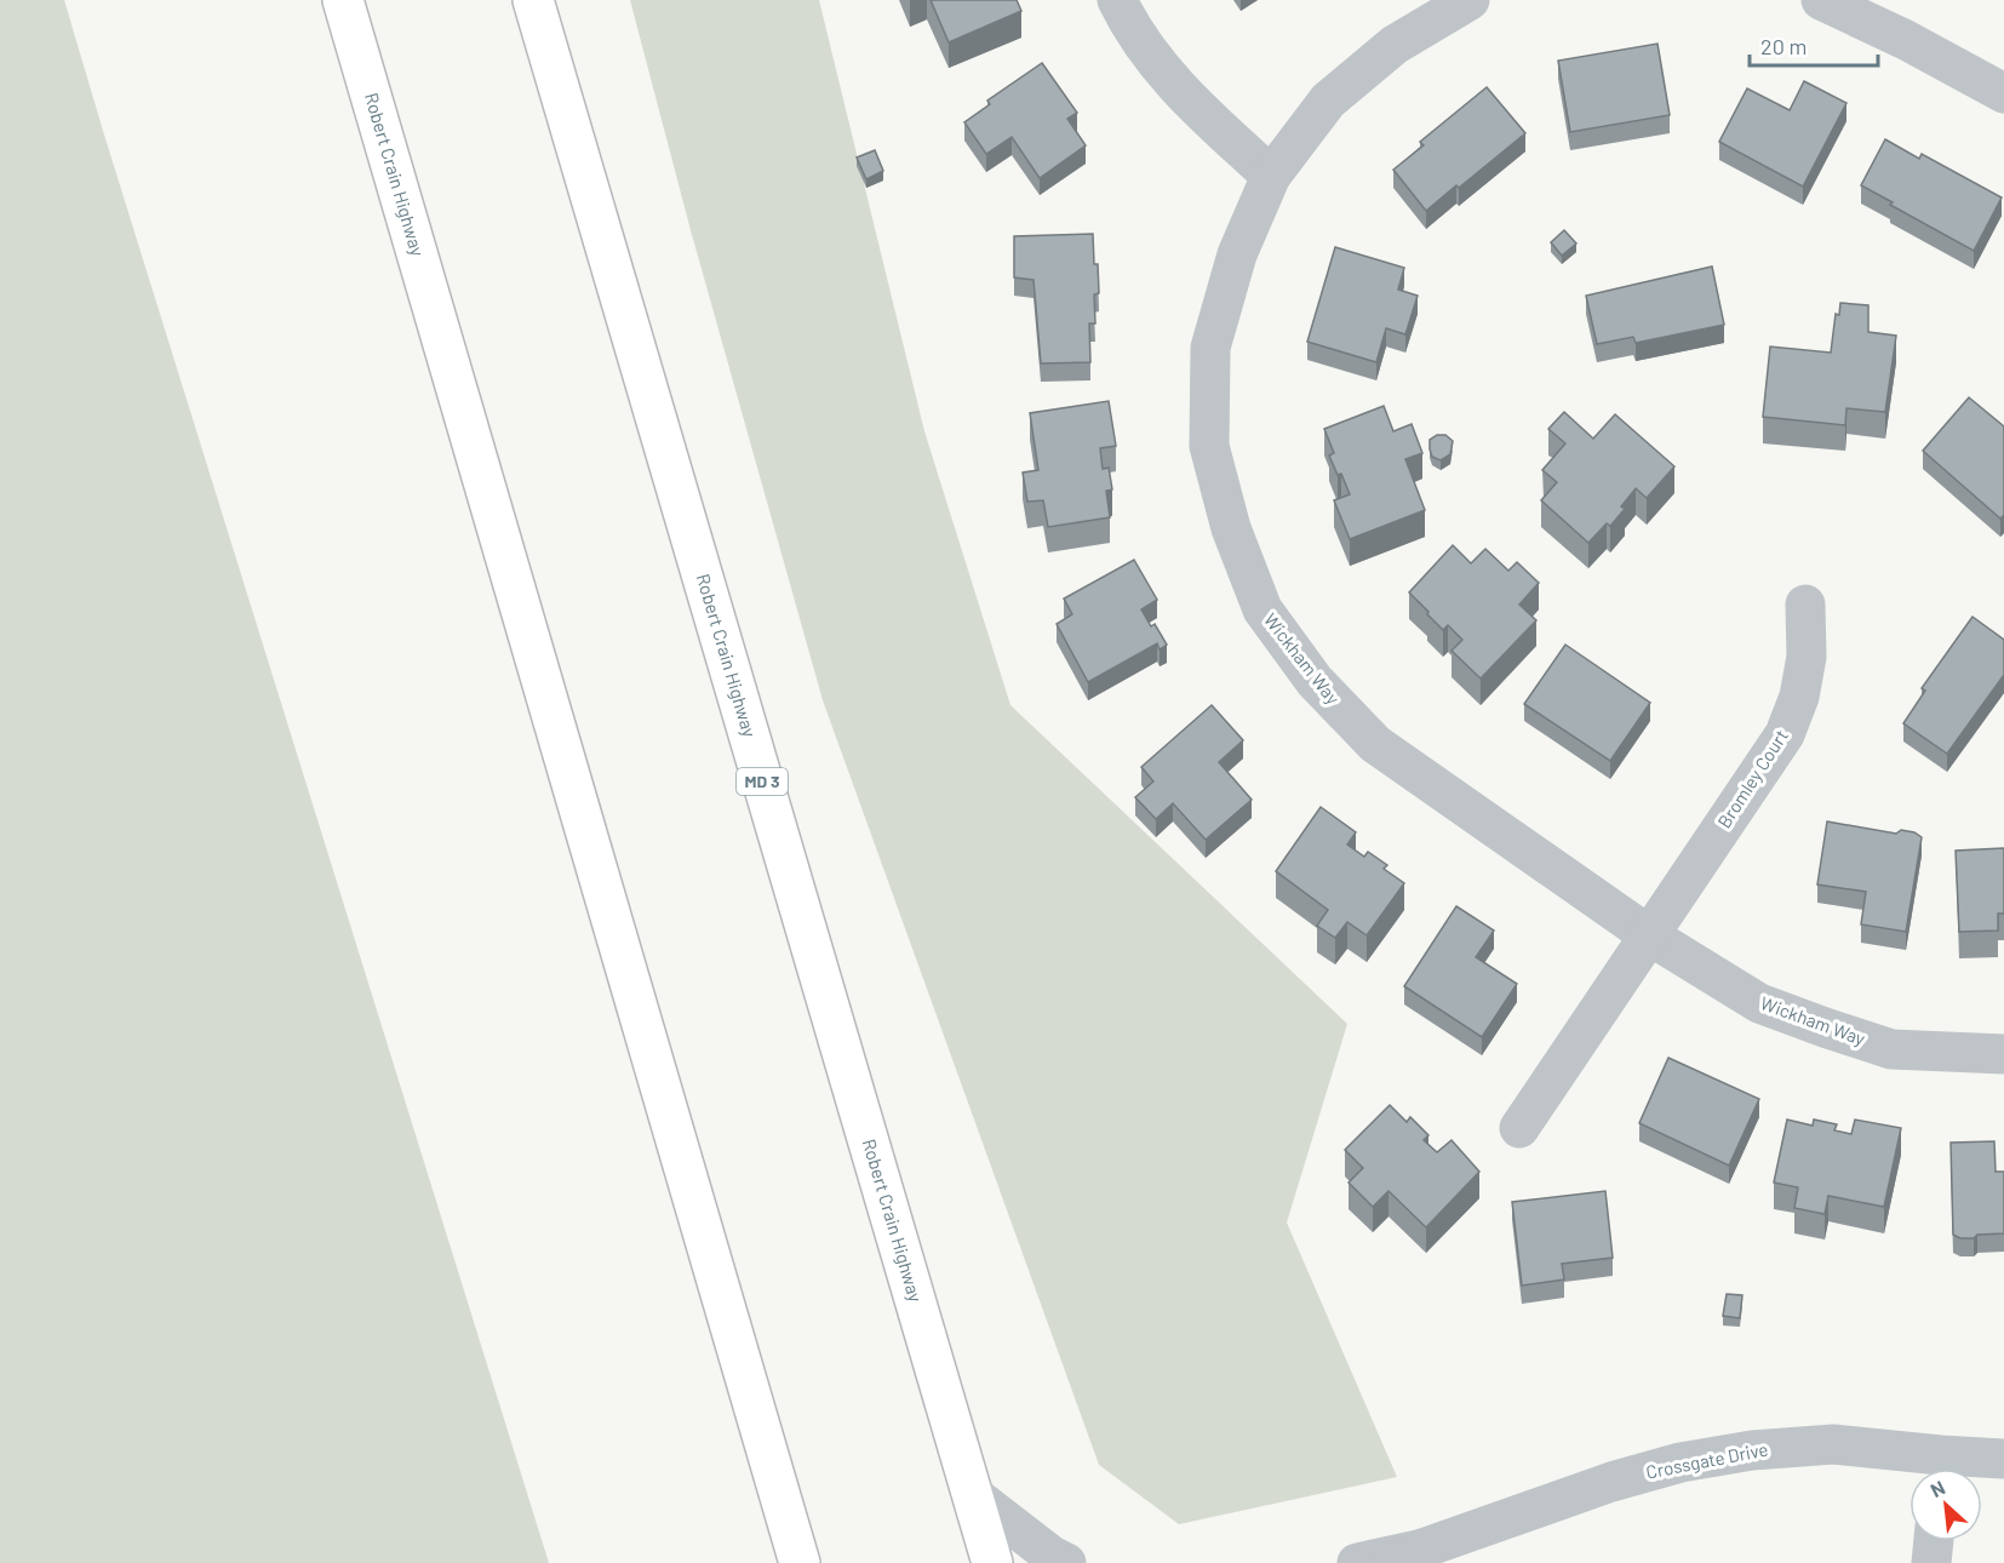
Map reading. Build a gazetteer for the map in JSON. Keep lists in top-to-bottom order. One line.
{"streets":{"highway":["Robert Crain Highway","MD 3"],"street":["Wickham Way","Bromley Court","Crossgate Drive"]},"crossings":[["Wickham Way","Bromley Court"]],"scale_bar":"20 m","north":"top left"}
